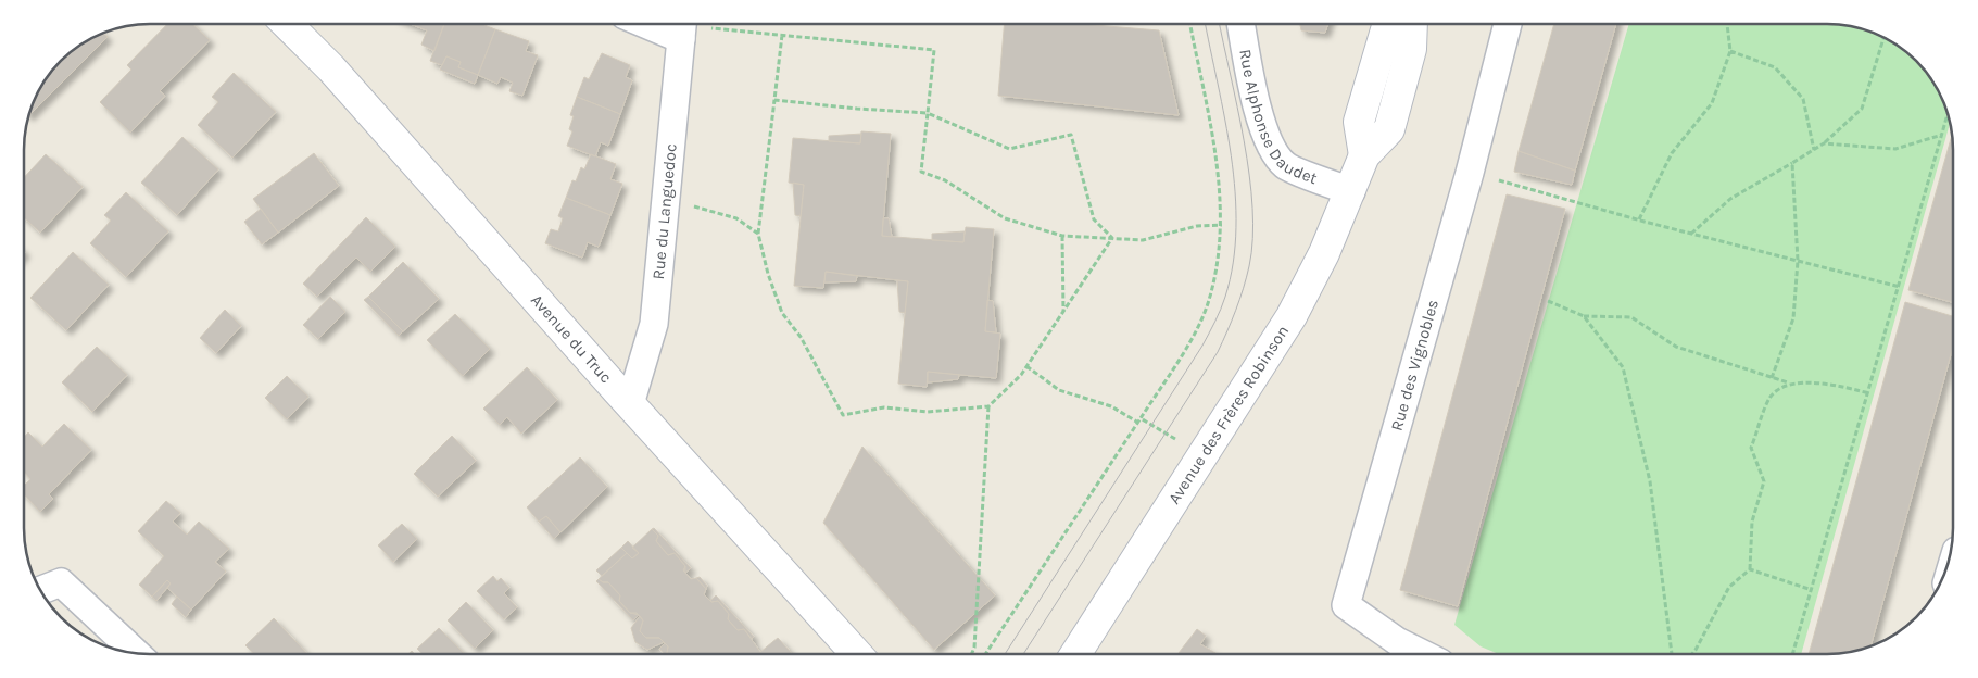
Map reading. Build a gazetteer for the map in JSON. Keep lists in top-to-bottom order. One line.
{"streets":{"street":["Rue Alphonse Daudet","Rue du Languedoc","Avenue du Truc","Rue des Vignobles","Avenue des Frères Robinson"]},"crossings":[["Rue Alphonse Daudet","Avenue des Frères Robinson"],["Rue du Languedoc","Avenue du Truc"]]}
